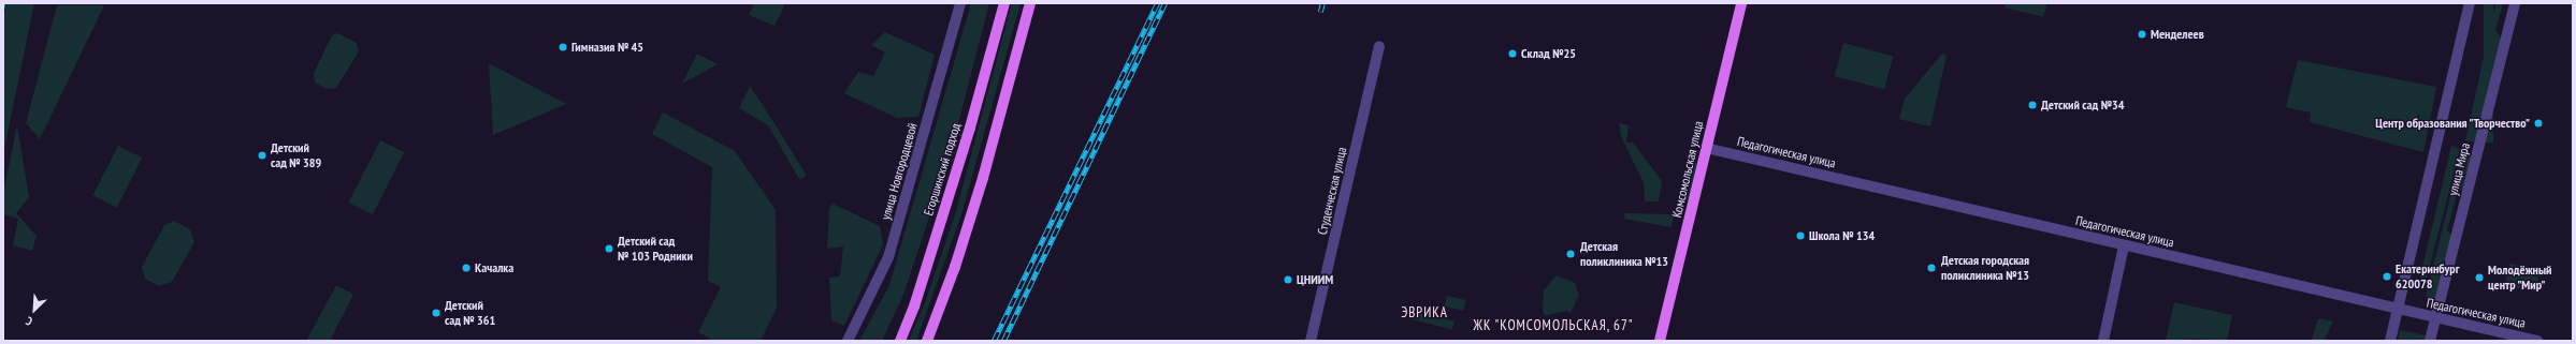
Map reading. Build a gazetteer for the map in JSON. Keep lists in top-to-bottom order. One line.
{"streets":{"main road":["Егоршинский подход","Комсомольская улица"],"street":["Педагогическая улица","улица Мира","улица Новгородцевой","Студенческая улица"]},"crossings":[["Педагогическая улица","Комсомольская улица"],["Педагогическая улица","улица Мира"]],"districts":["ЭВРИКА","ЖК \"КОМСОМОЛЬСКАЯ, 67\""],"places":["Менделеев","Гимназия № 45","Склад №25","Детский сад №34","Центр образования \"Творчество\"","Детский сад № 389","Школа № 134","Детский сад № 103 Родники","Детская поликлиника №13","Качалка","Детская городская поликлиника №13","Екатеринбург 620078","Молодёжный центр \"Мир\"","ЦНИИМ","Детский сад № 361"],"north":"bottom left"}
